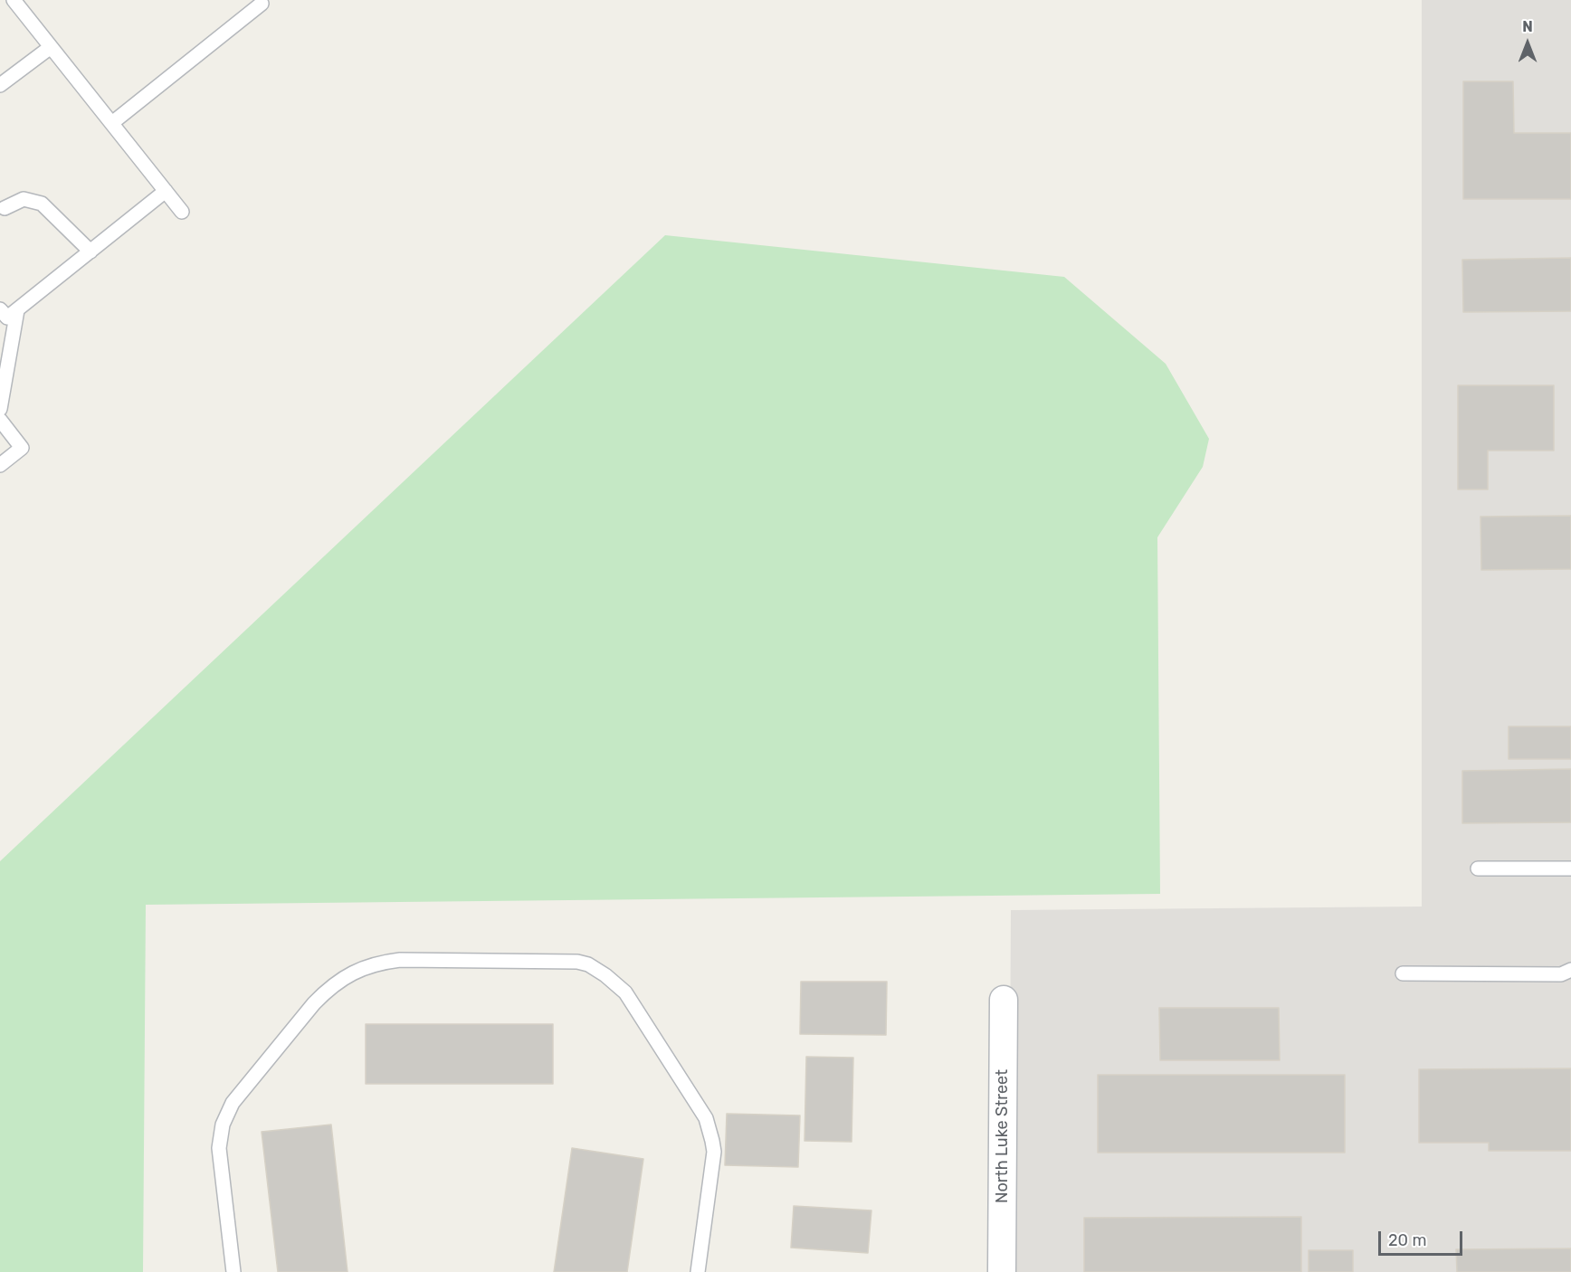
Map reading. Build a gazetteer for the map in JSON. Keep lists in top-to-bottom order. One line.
{"streets":{"street":["North Luke Street"]},"scale_bar":"20 m","north":"top"}
